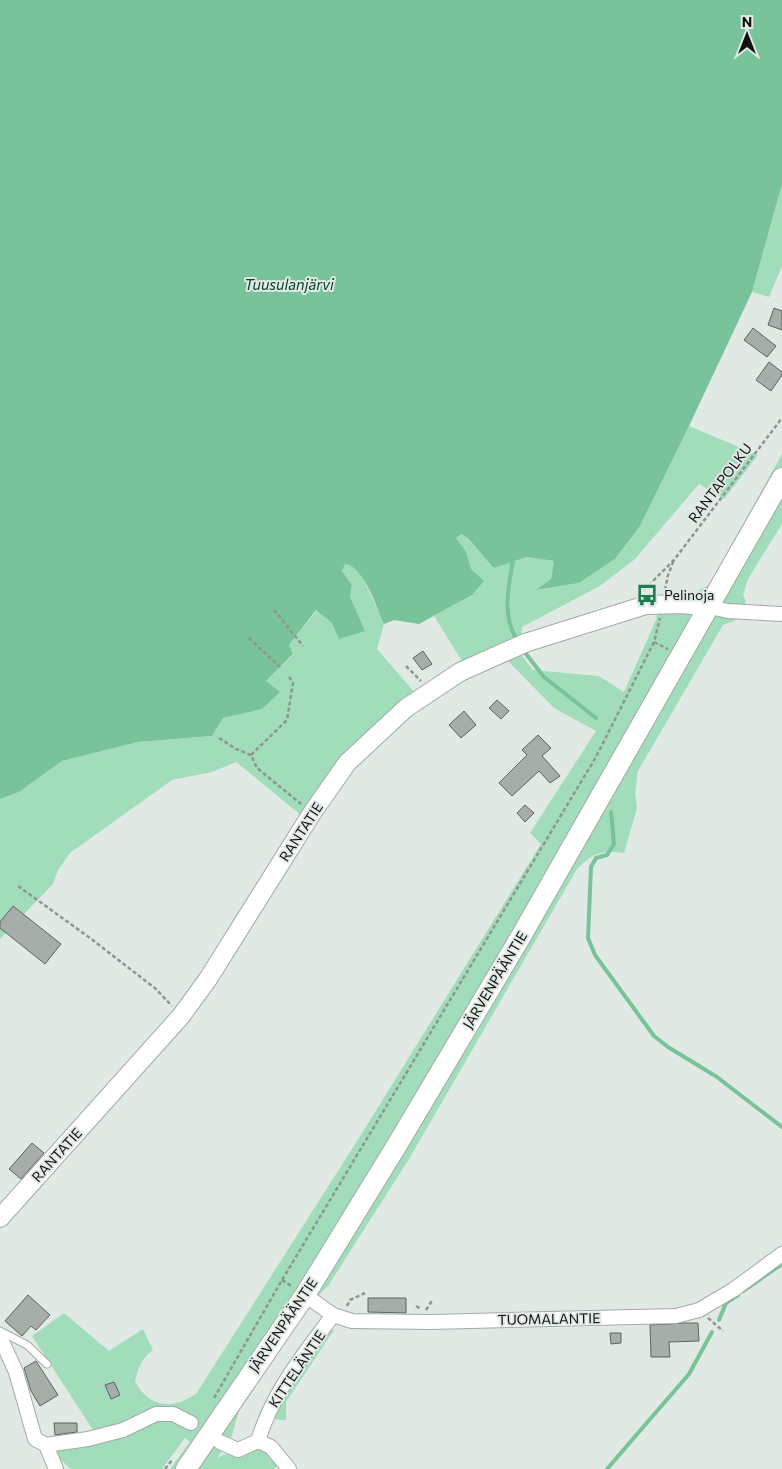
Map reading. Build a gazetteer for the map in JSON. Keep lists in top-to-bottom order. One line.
{"streets":{"main road":["JÄRVENPÄÄNTIE"],"street":["RANTATIE","TUOMALANTIE","KITTELÄNTIE"],"path":["RANTAPOLKU"]},"crossings":[["RANTAPOLKU","RANTATIE"],["RANTATIE","JÄRVENPÄÄNTIE"],["JÄRVENPÄÄNTIE","TUOMALANTIE"],["TUOMALANTIE","KITTELÄNTIE"]],"water":["Tuusulanjärvi"],"places":{"bus stop":["Pelinoja"]},"north":"top"}
